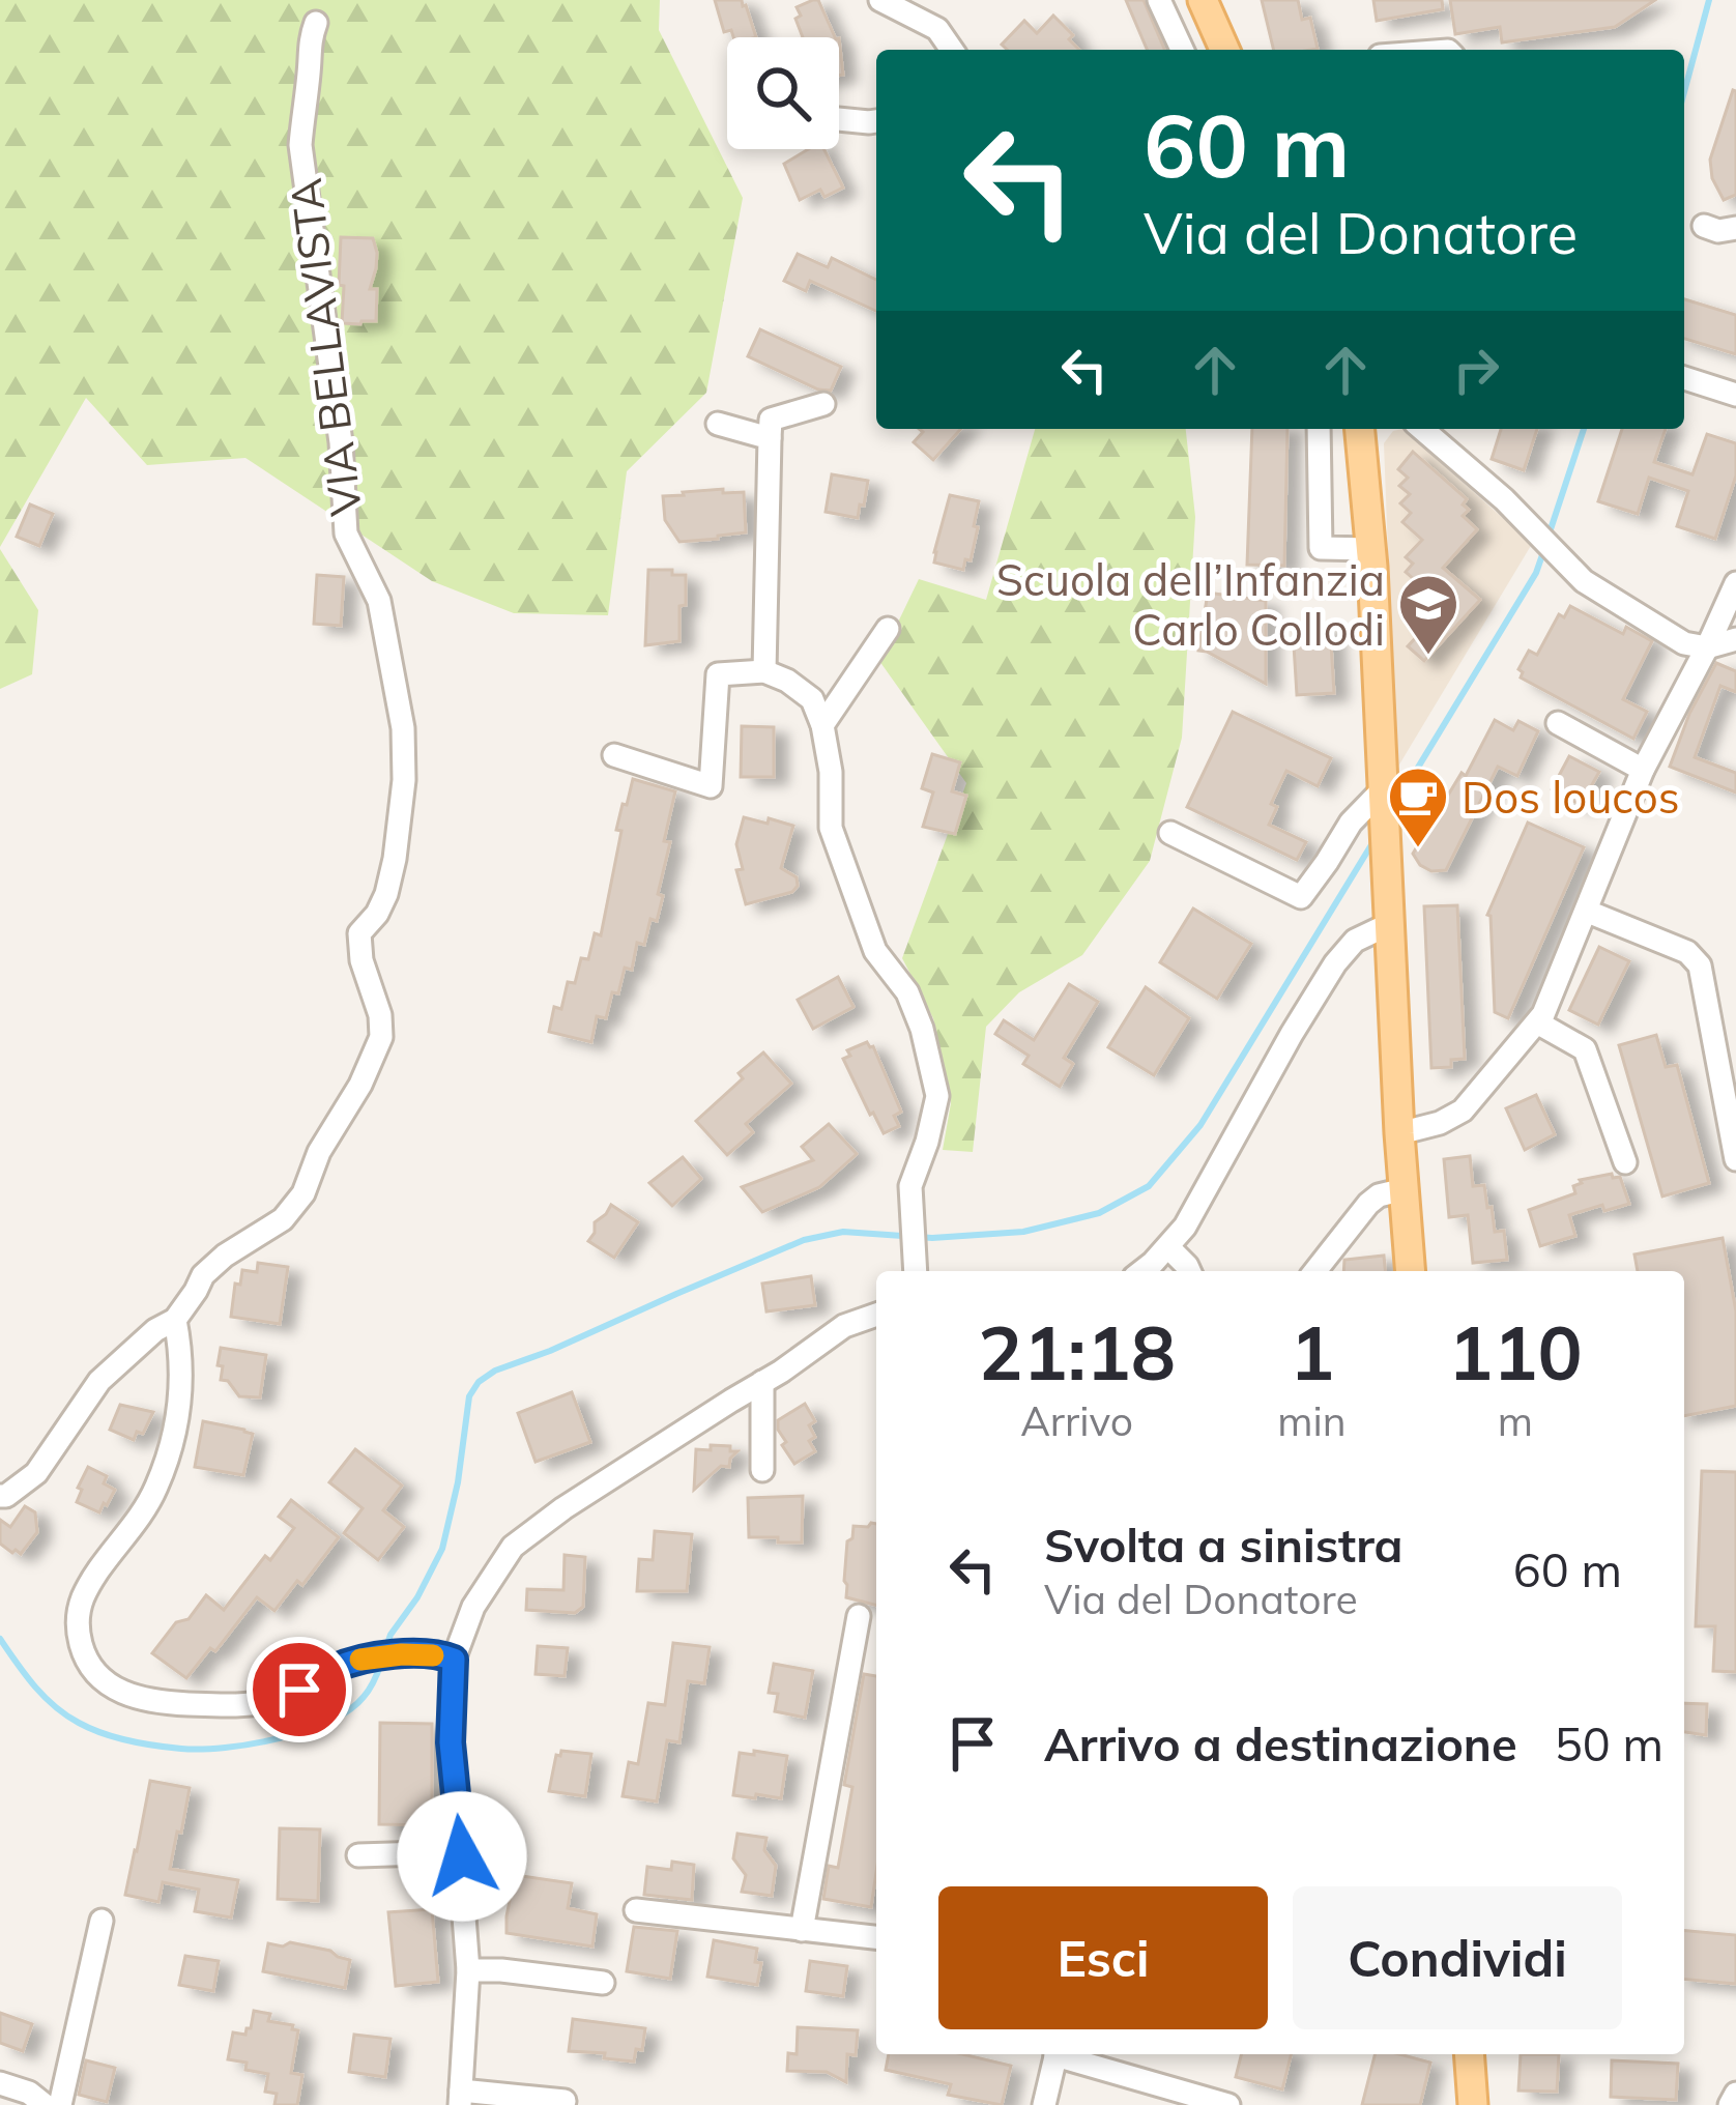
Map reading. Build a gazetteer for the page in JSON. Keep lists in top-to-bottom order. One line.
{"streets":{"street":["VIA BELLAVISTA"]},"places":{"school or university":["Scuola dell’Infanzia Carlo Collodi"],"cafe":["Dos loucos"]},"page":{"turn":["60 m","Via del Donatore"],"eta":["21:18","Arrivo","1","min","110","m"],"list":[{"name":"Svolta a sinistra","note":"Via del Donatore","value":"60 m"},{"name":"Arrivo a destinazione","value":"50 m"}],"buttons":["Esci","Condividi"]}}
